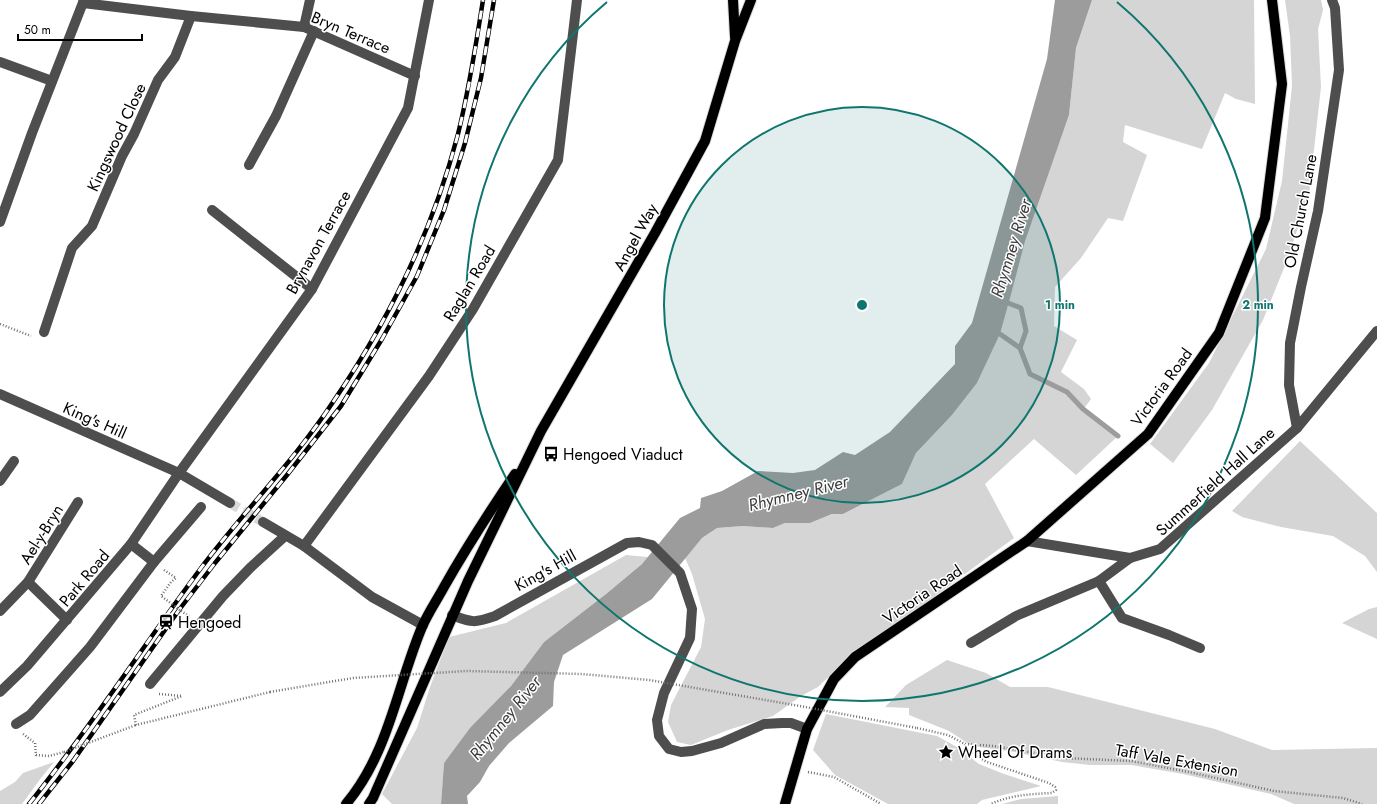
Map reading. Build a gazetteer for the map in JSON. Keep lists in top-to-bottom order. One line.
{"streets":{"main road":["Angel Way","Victoria Road"],"street":["Bryn Terrace","Kingswood Close","Old Church Lane","Brynavon Terrace","Raglan Road","King's Hill","Summerfield Hall Lane","Ael-y-Bryn","Park Road"],"path":["Taff Vale Extension"]},"crossings":[["Bryn Terrace","Kingswood Close"],["Bryn Terrace","Brynavon Terrace"],["Old Church Lane","Summerfield Hall Lane"],["Brynavon Terrace","King's Hill"],["Brynavon Terrace","Park Road"],["Victoria Road","King's Hill"],["Victoria Road","Summerfield Hall Lane"],["King's Hill","Park Road"],["Ael-y-Bryn","Park Road"]],"water":["Rhymney River"],"places":{"bus stop":["Hengoed Viaduct"],"station":["Hengoed"],"place":["Wheel Of Drams"]},"scale_bar":"50 m","rings":["1 min","2 min"]}
